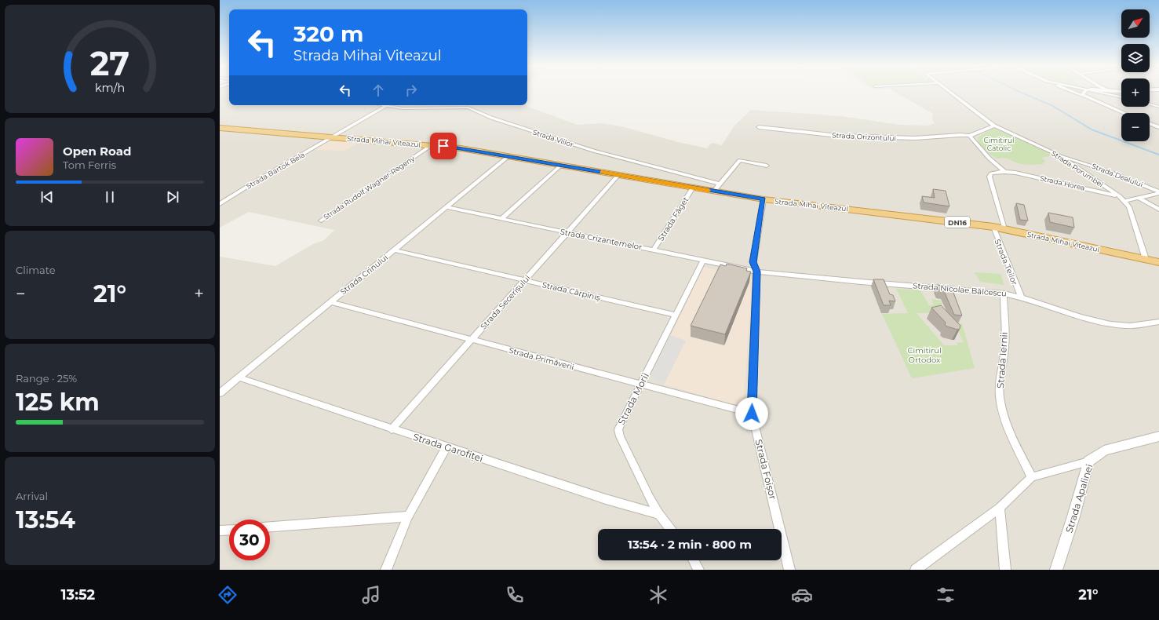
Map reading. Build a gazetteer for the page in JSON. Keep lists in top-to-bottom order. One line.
{"streets":{"highway":["Strada Mihai Viteazul","DN16"],"street":["Strada Orizontului","Strada Viilor","Strada Porumbei","Strada Bartok Bela","Strada Dealului","Strada Horea","Strada Rudolf Wagner-Regeny","Strada Făget","Strada Crizantemelor","Strada Teilor","Strada Crinului","Strada Nicolae Bălcescu","Strada Cărpiniș","Strada Secerișului","Strada Primăverii","Strada Iernii","Strada Morii","Strada Garofiței","Strada Foișor","Strada Apalinei"]},"crossings":[["Strada Orizontului","Strada Horea"],["Strada Mihai Viteazul","Strada Porumbei"],["Strada Mihai Viteazul","Strada Bartok Bela"],["Strada Mihai Viteazul","Strada Horea"],["Strada Mihai Viteazul","Strada Rudolf Wagner-Regeny"],["Strada Mihai Viteazul","Strada Făget"],["Strada Mihai Viteazul","Strada Teilor"],["Strada Mihai Viteazul","Strada Crinului"],["Strada Mihai Viteazul","Strada Secerișului"],["Strada Mihai Viteazul","Strada Foișor"],["Strada Porumbei","Strada Dealului"],["Strada Porumbei","Strada Horea"],["Strada Făget","Strada Crizantemelor"],["Strada Crizantemelor","Strada Crinului"],["Strada Crizantemelor","Strada Nicolae Bălcescu"],["Strada Crizantemelor","Strada Secerișului"],["Strada Crizantemelor","Strada Morii"],["Strada Crizantemelor","Strada Foișor"],["Strada Teilor","Strada Nicolae Bălcescu"],["Strada Crinului","Strada Cărpiniș"],["Strada Crinului","Strada Primăverii"],["Strada Crinului","Strada Garofiței"],["Strada Nicolae Bălcescu","Strada Iernii"],["Strada Nicolae Bălcescu","Strada Foișor"],["Strada Cărpiniș","Strada Secerișului"],["Strada Cărpiniș","Strada Morii"],["Strada Secerișului","Strada Primăverii"],["Strada Secerișului","Strada Garofiței"],["Strada Primăverii","Strada Morii"],["Strada Primăverii","Strada Foișor"],["Strada Morii","Strada Garofiței"]],"parks":["Cimitirul Catolic","Cimitirul Ortodox"],"north":"top right","page":{"map_buttons":["+","−"],"turn":["320 m","Strada Mihai Viteazul"],"song":["Open Road","Tom Ferris"],"tile":["Climate",["Range · 25%","125 km"],["Arrival","13:54"]],"heat":["−","21°","+"],"limit":"30","trip":"13:54 · 2 min · 800 m","tabs":["13:52","21°"],"gauge":["27","km/h"]}}
